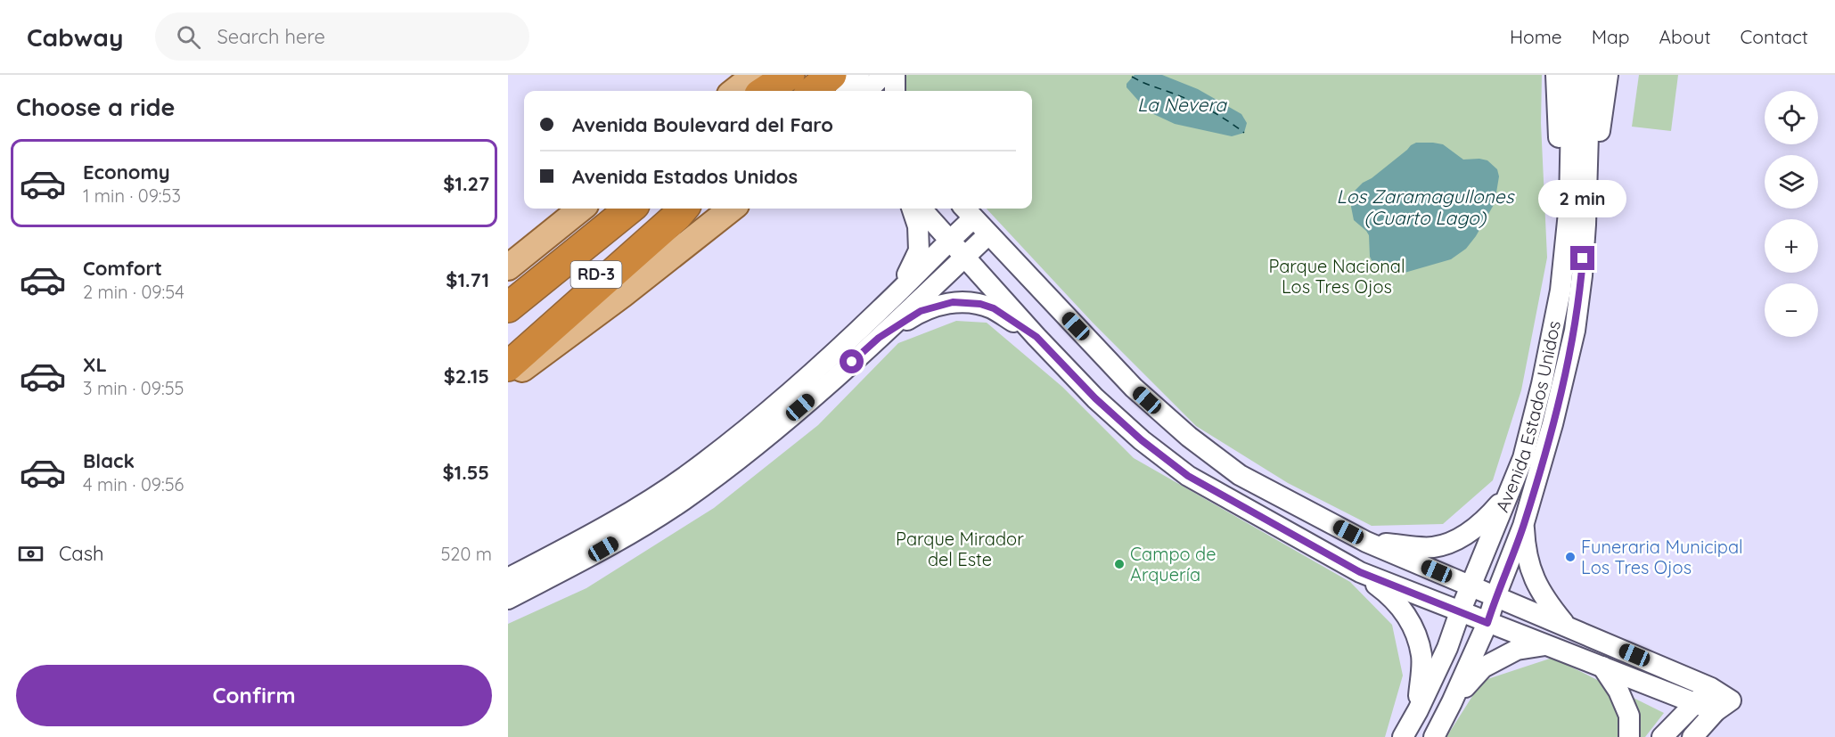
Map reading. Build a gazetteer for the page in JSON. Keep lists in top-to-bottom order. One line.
{"streets":{"highway":["RD-3"],"street":["Avenida Estados Unidos"]},"water":["La Nevera","Los Zaramagullones (Cuarto Lago)"],"parks":["Parque Nacional Los Tres Ojos","Parque Mirador del Este"],"places":["Funeraria Municipal Los Tres Ojos","Campo de Arquería"],"page":{"header":"Cabway","search":"Search here","nav":["Home","Map","About","Contact"],"heading":"Choose a ride","map_buttons":["+","−"],"banner":["Avenida Boulevard del Faro","Avenida Estados Unidos"],"list":[{"name":"Economy","note":"1 min · 09:53","value":"$1.27"},{"name":"Comfort","note":"2 min · 09:54","value":"$1.71"},{"name":"XL","note":"3 min · 09:55","value":"$2.15"},{"name":"Black","note":"4 min · 09:56","value":"$1.55"}],"bubble":"2 min","pay":["Cash","520 m"],"buttons":"Confirm"}}
